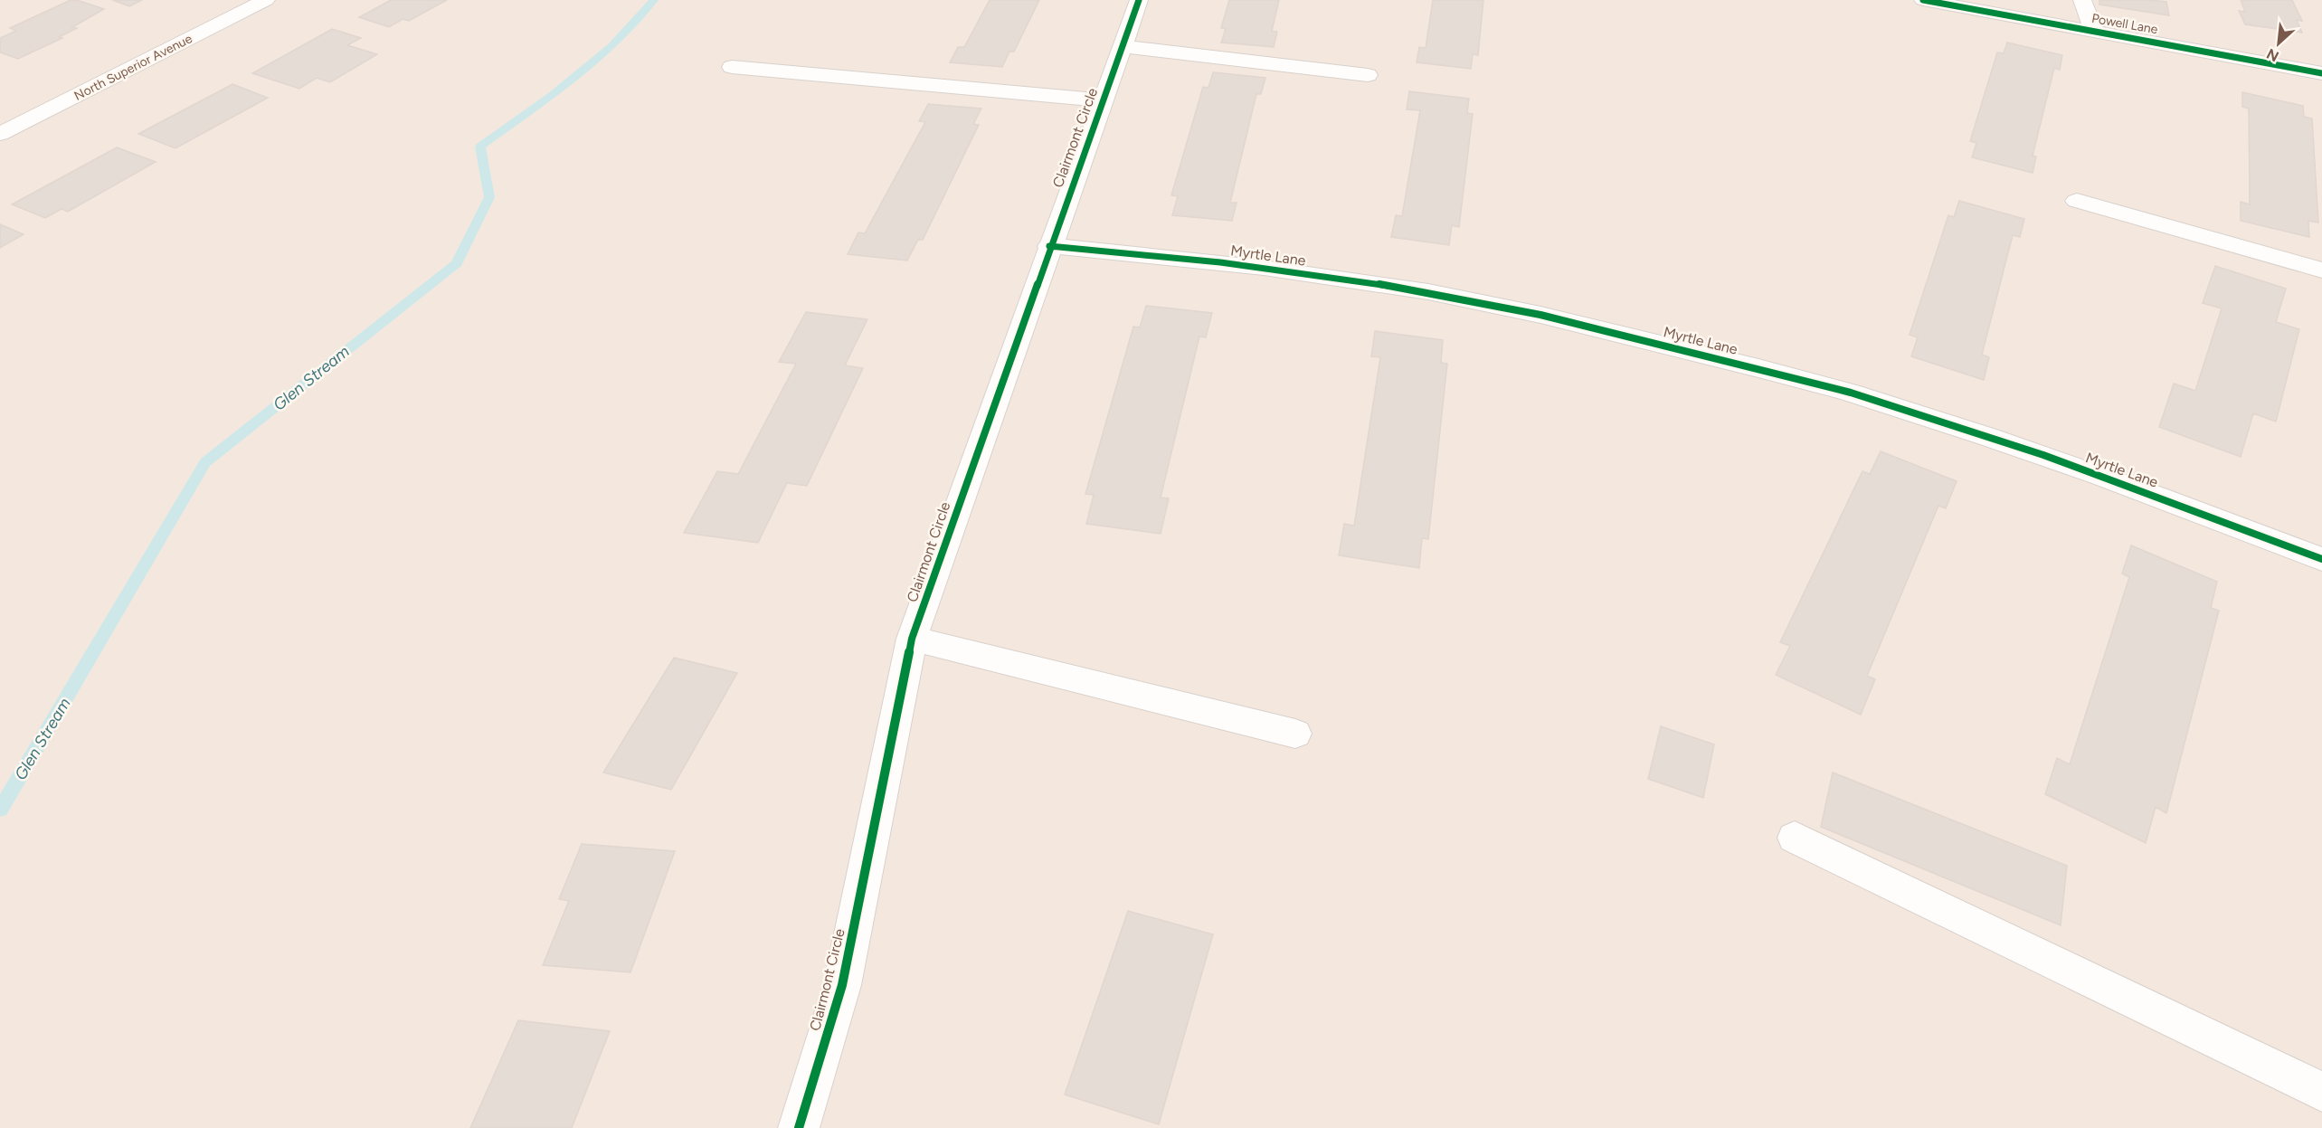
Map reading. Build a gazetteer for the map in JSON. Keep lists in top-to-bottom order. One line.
{"streets":{"street":["Powell Lane","North Superior Avenue","Clairmont Circle","Myrtle Lane"]},"crossings":[["Clairmont Circle","Myrtle Lane"]],"water":["Glen Stream"],"north":"bottom left"}
